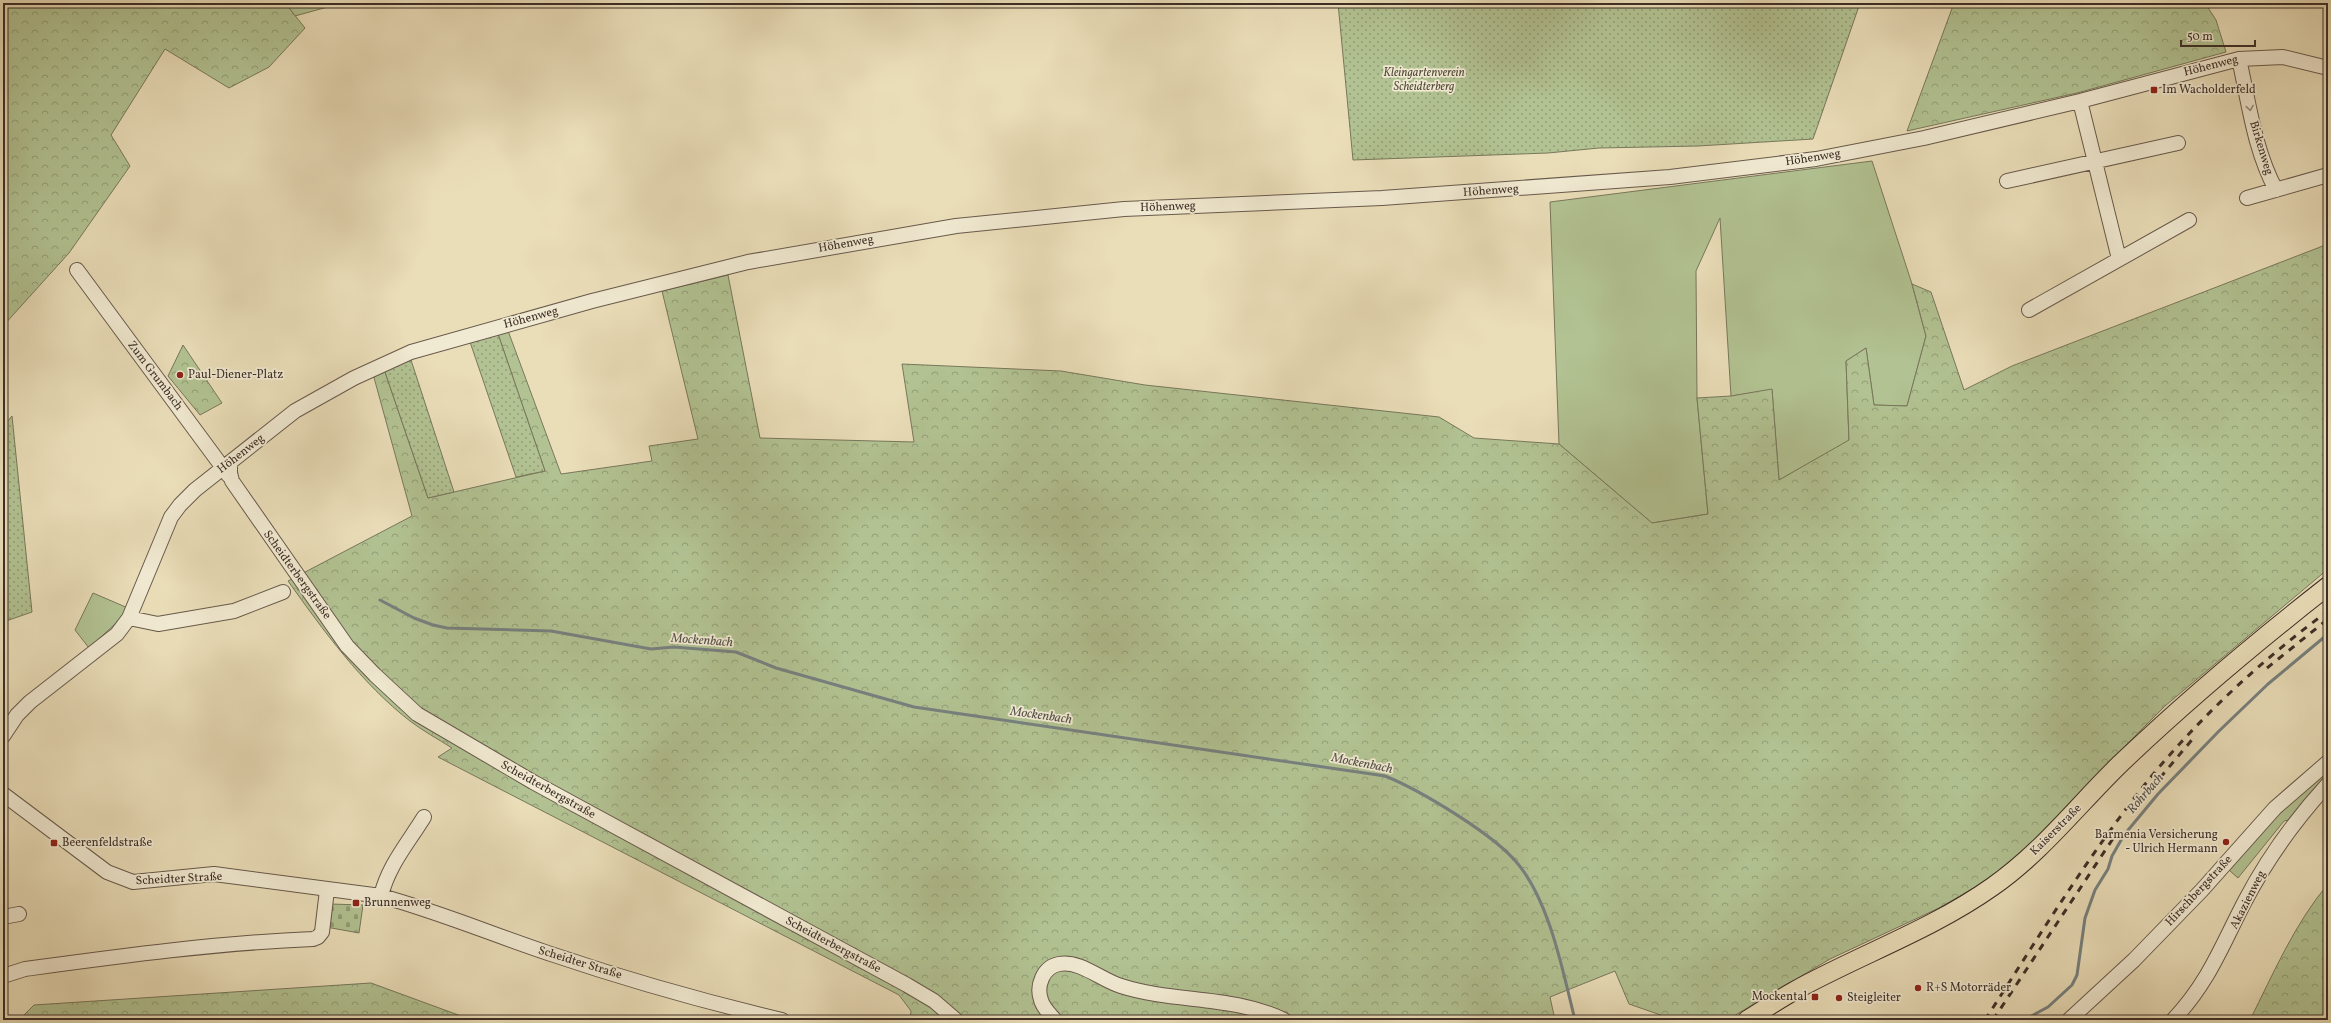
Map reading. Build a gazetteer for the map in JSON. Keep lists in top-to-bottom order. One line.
{"streets":{"main road":["Kaiserstraße"],"street":["Höhenweg","Birkenweg","Zum Grumbach","Scheidterbergstraße","Scheidter Straße","Hirschbergstraße","Akazienweg"]},"crossings":[["Höhenweg","Birkenweg"],["Höhenweg","Zum Grumbach"],["Zum Grumbach","Scheidterbergstraße"]],"one_way":["Birkenweg"],"water":["Mockenbach","Rohrbach"],"parks":["Kleingartenverein Scheidterberg"],"places":{"transit":["Im Wacholderfeld","Beerenfeldstraße","Brunnenweg","Mockental"],"other":["Paul-Diener-Platz","Barmenia Versicherung - Ulrich Hermann","R+S Motorräder","Steigleiter"]},"scale_bar":"50 m"}
